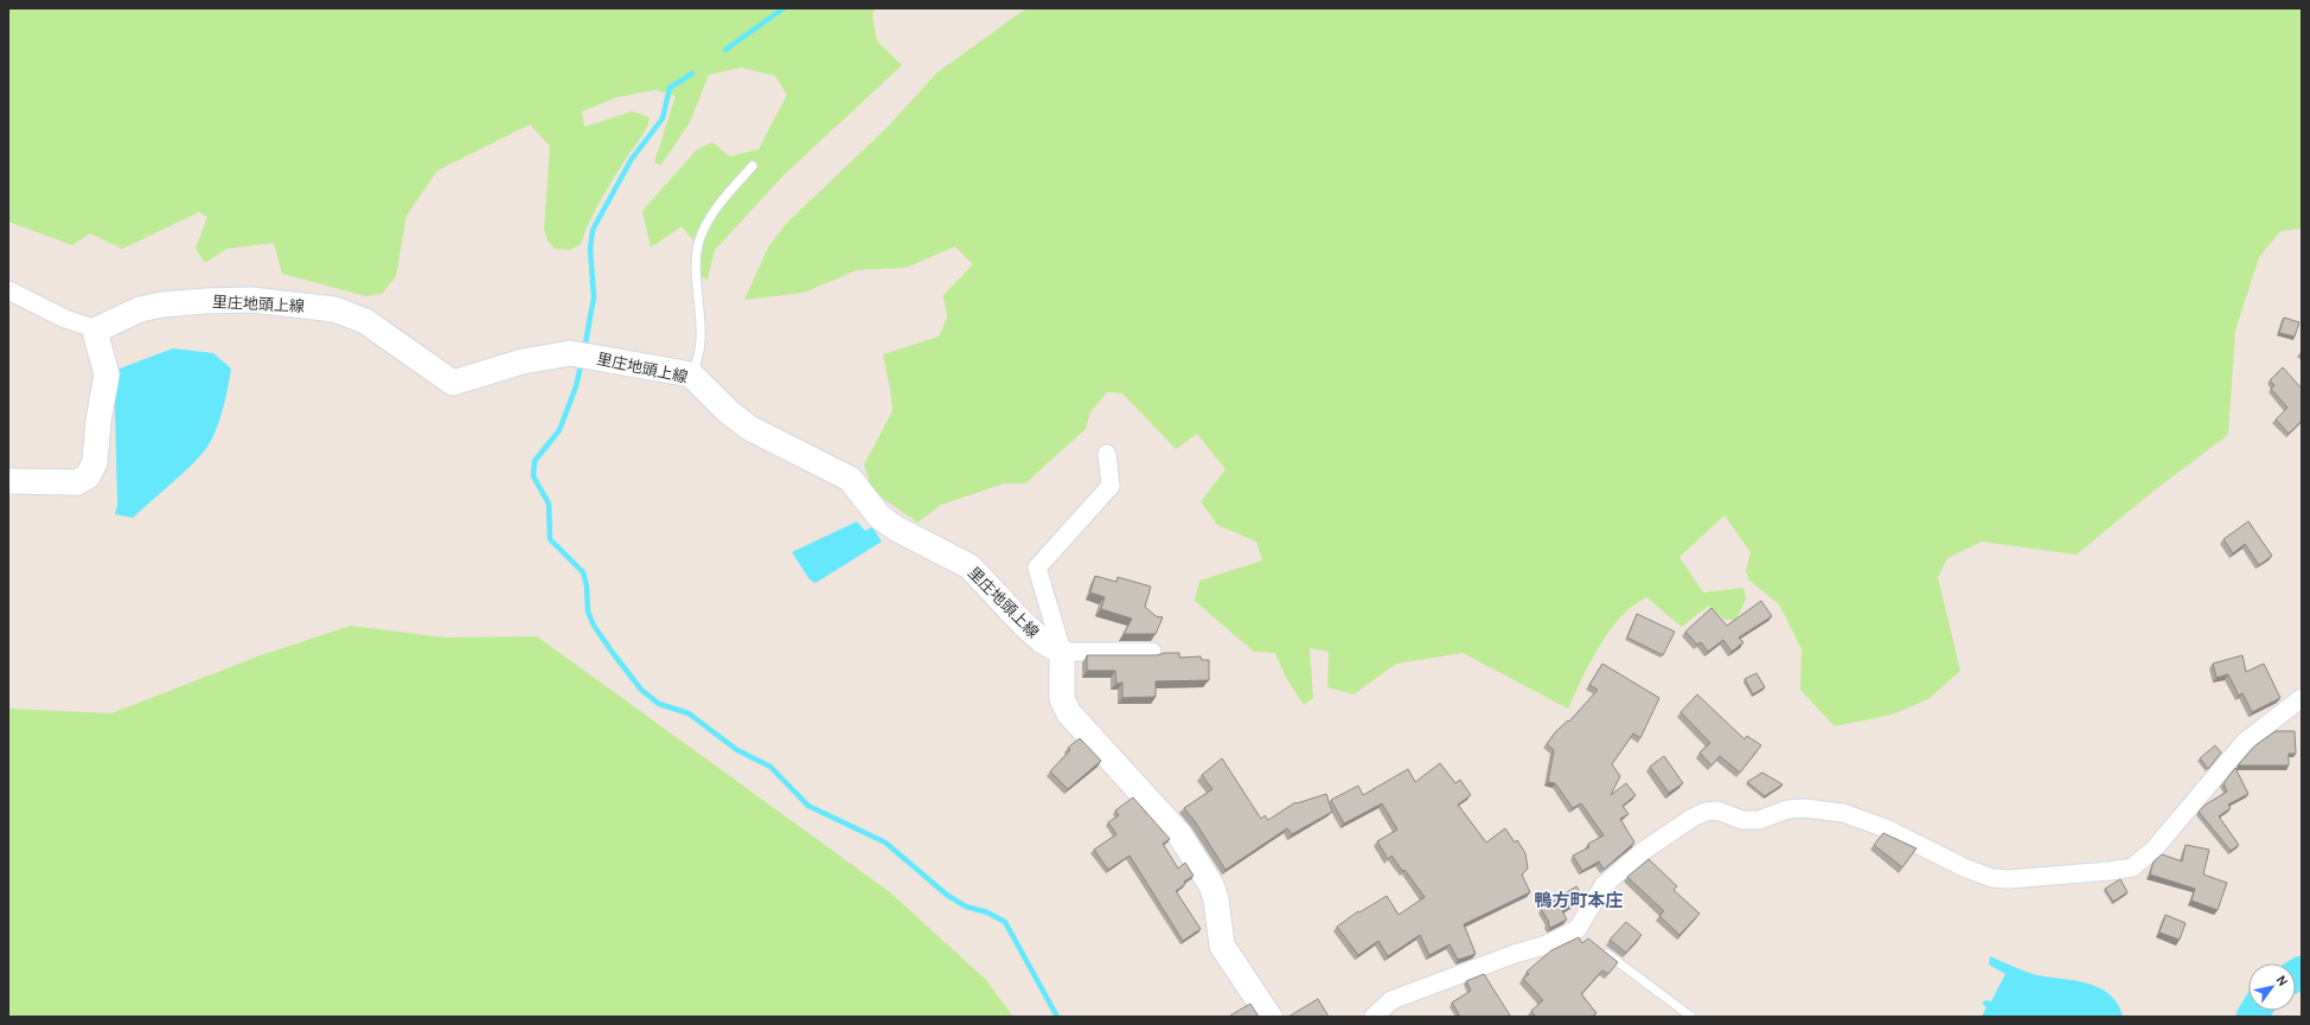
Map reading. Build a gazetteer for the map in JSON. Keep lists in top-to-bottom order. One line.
{"streets":{"main road":["里庄地頭上線"]},"districts":["鴨方町本庄"],"north":"top right"}
